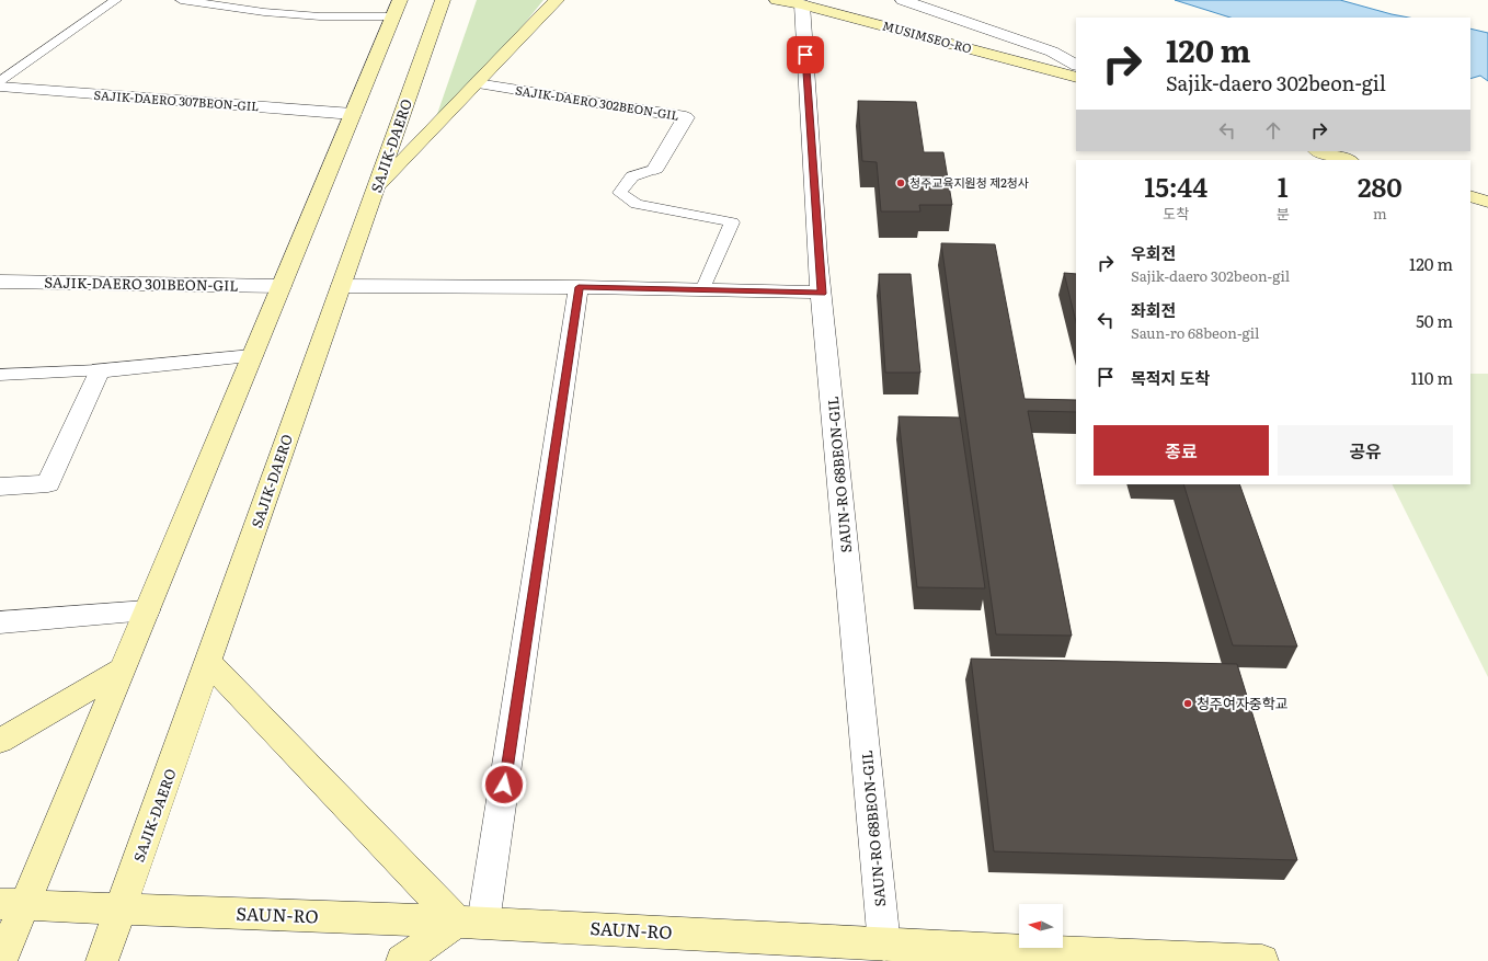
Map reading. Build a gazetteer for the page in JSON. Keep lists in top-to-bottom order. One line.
{"streets":{"main road":["MUSIMSEO-RO","SAJIK-DAERO","SAUN-RO"],"street":["SAJIK-DAERO 307BEON-GIL","SAJIK-DAERO 302BEON-GIL","SAJIK-DAERO 301BEON-GIL","SAUN-RO 68BEON-GIL"]},"crossings":[["MUSIMSEO-RO","SAUN-RO 68BEON-GIL"],["SAJIK-DAERO","SAUN-RO"],["SAUN-RO 68BEON-GIL","SAUN-RO"]],"places":["청주교육지원청 제2청사","청주여자중학교"],"north":"left","page":{"turn":["120 m","Sajik-daero 302beon-gil"],"eta":["15:44","도착","1","분","280","m"],"list":[{"name":"우회전","note":"Sajik-daero 302beon-gil","value":"120 m"},{"name":"좌회전","note":"Saun-ro 68beon-gil","value":"50 m"},{"name":"목적지 도착","value":"110 m"}],"buttons":["종료","공유"]}}
